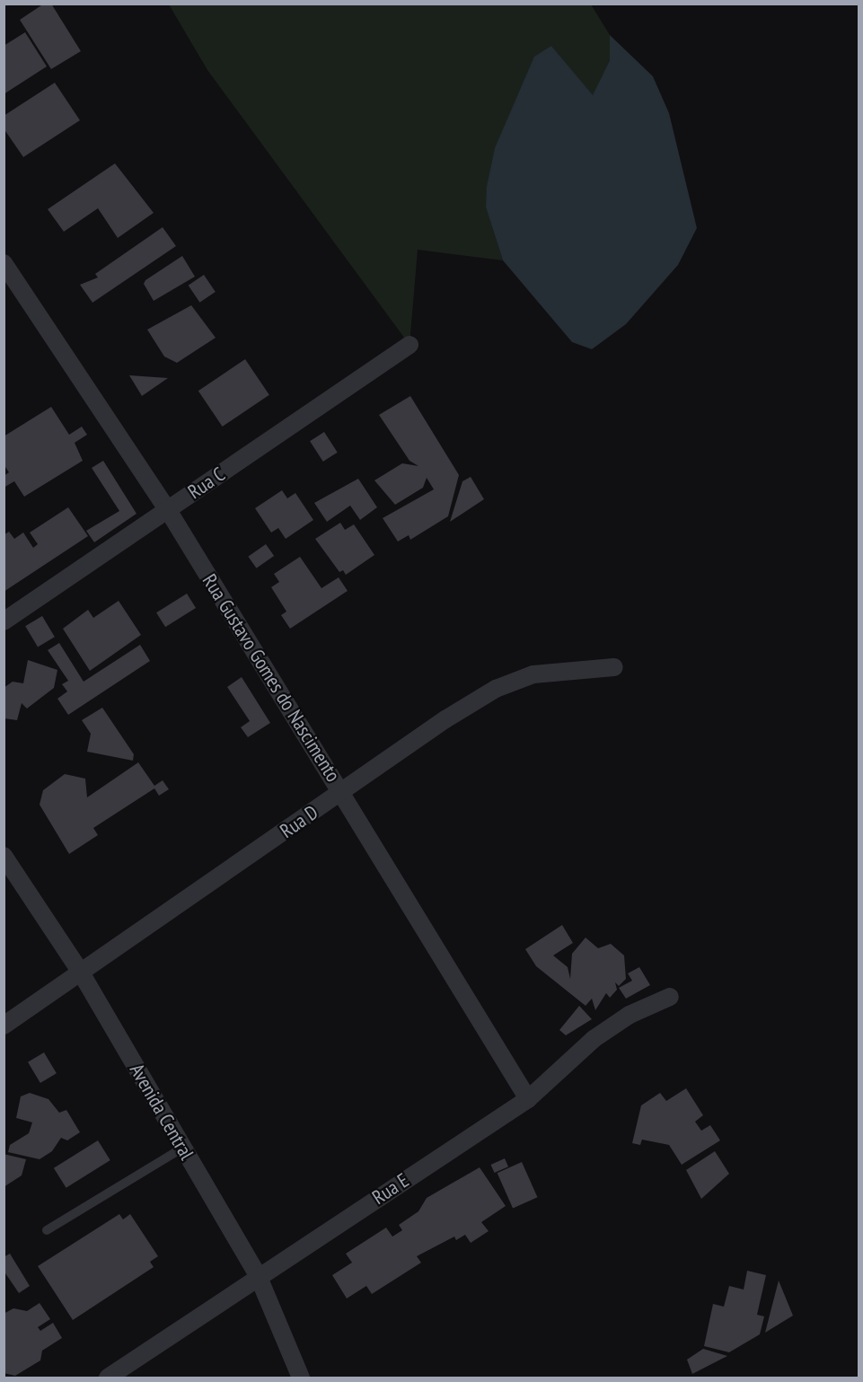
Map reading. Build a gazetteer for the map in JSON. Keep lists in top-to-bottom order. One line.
{"streets":{"street":["Rua C","Rua Gustavo Gomes do Nascimento","Rua D","Avenida Central","Rua E"]},"crossings":[["Rua C","Rua Gustavo Gomes do Nascimento"],["Rua Gustavo Gomes do Nascimento","Rua D"],["Rua Gustavo Gomes do Nascimento","Rua E"],["Rua D","Avenida Central"],["Avenida Central","Rua E"]]}
